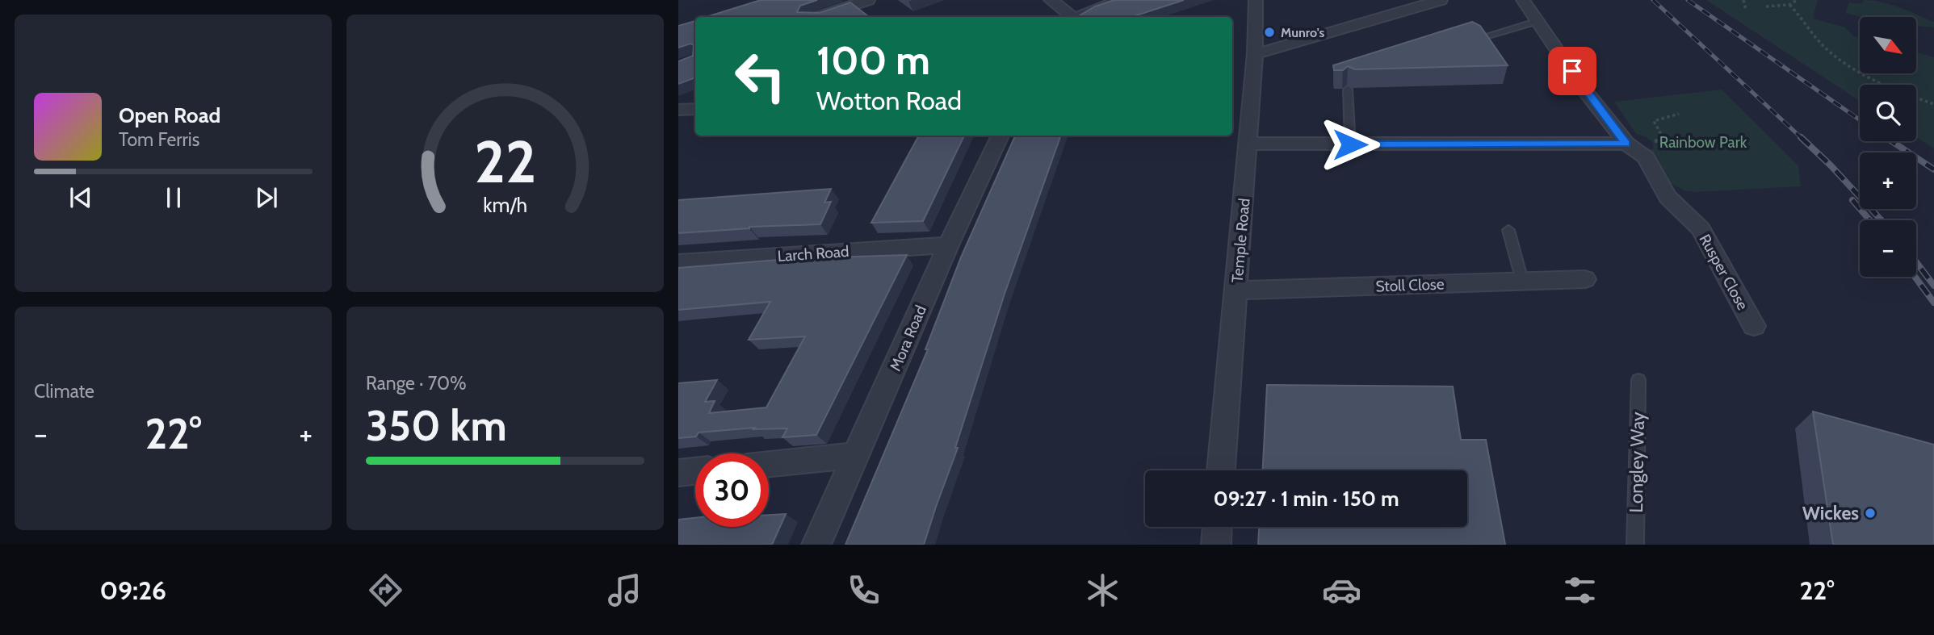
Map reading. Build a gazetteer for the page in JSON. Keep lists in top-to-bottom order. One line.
{"streets":{"street":["Temple Road","Larch Road","Rusper Close","Stoll Close","Mora Road"],"lane":["Longley Way"]},"crossings":[["Temple Road","Stoll Close"],["Larch Road","Mora Road"]],"parks":["Rainbow Park"],"places":["Munro's","Wickes"],"north":"bottom right","page":{"map_buttons":["+","−"],"turn":["100 m","Wotton Road"],"song":["Open Road","Tom Ferris"],"tile":["Climate",["Range · 70%","350 km"]],"heat":["−","22°","+"],"limit":"30","trip":"09:27 · 1 min · 150 m","tabs":["09:26","22°"],"gauge":["22","km/h"]}}
